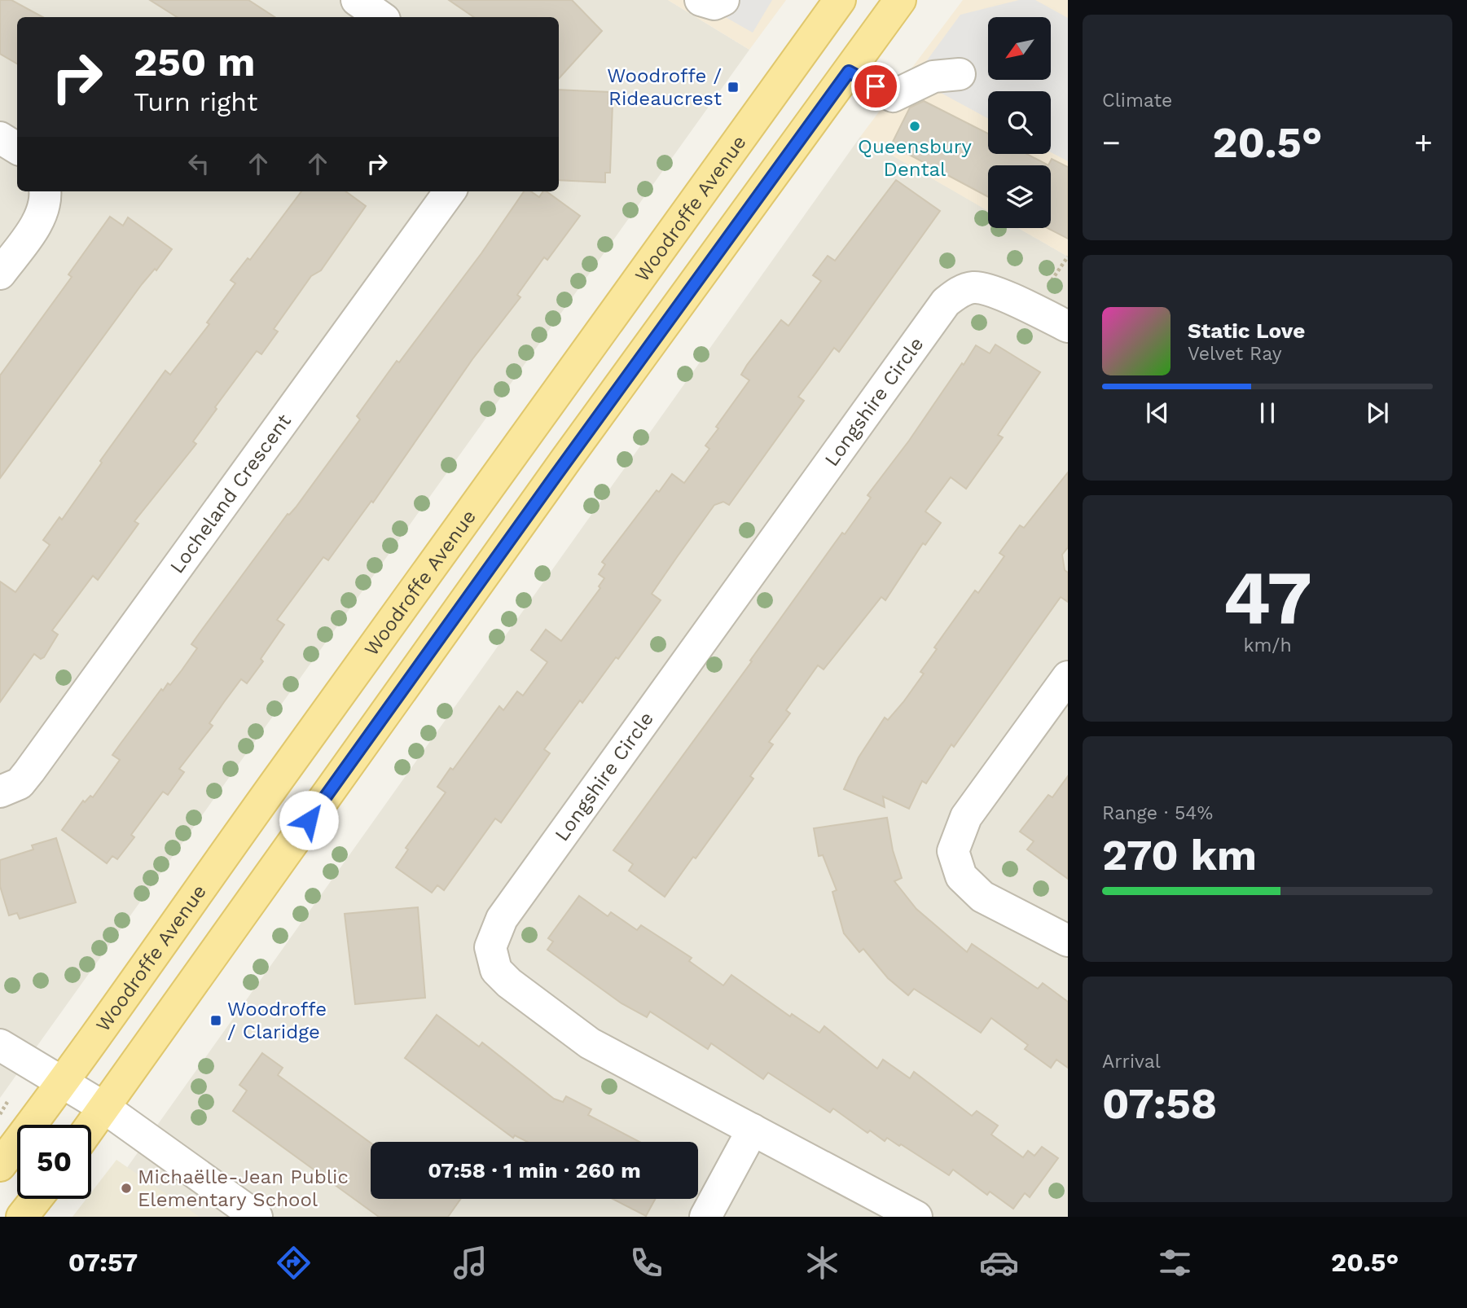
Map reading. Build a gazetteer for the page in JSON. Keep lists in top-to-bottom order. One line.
{"streets":{"main road":["Woodroffe Avenue"],"street":["Longshire Circle","Locheland Crescent"]},"places":{"transit":["Woodroffe / Rideaucrest","Woodroffe / Claridge"],"other":["Queensbury Dental","Michaëlle-Jean Public Elementary School"]},"north":"bottom left","page":{"tile":["Climate",["47","km/h"],["Range · 54%","270 km"],["Arrival","07:58"]],"turn":["250 m","Turn right"],"heat":["−","20.5°","+"],"song":["Static Love","Velvet Ray"],"limit":"50","trip":"07:58 · 1 min · 260 m","tabs":["07:57","20.5°"]}}
